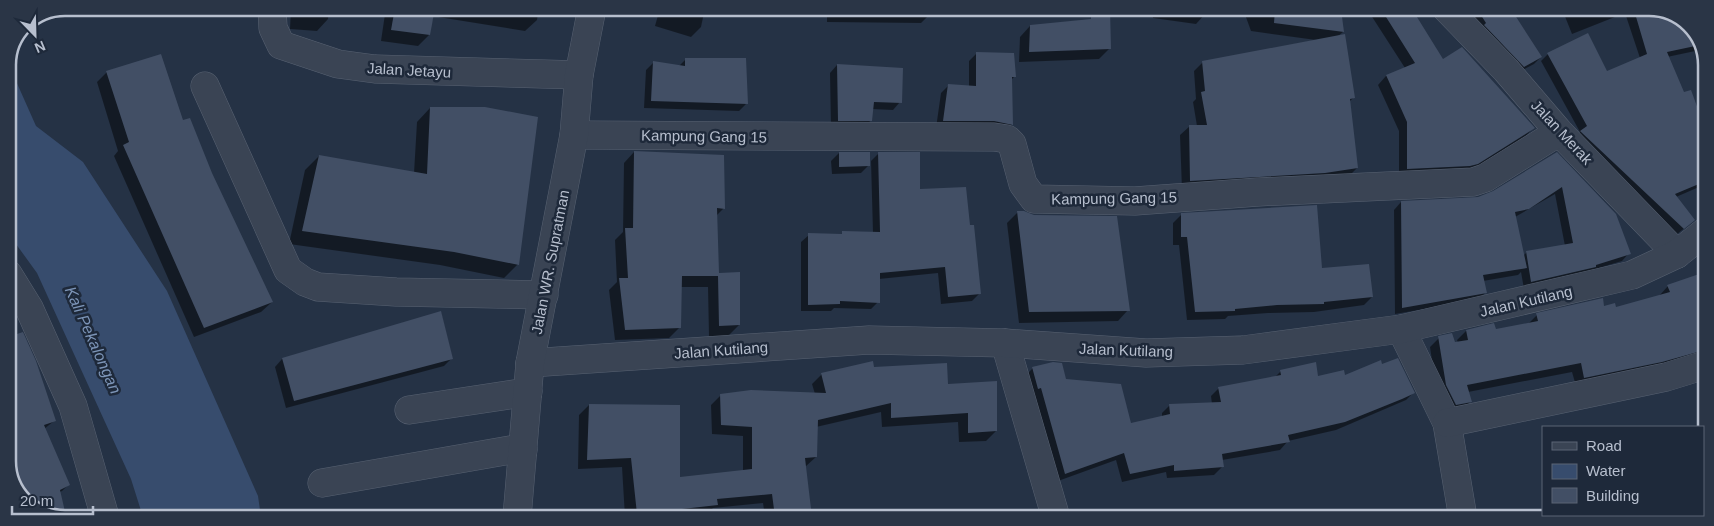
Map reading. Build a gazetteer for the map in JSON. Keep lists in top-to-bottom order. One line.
{"streets":{"street":["Jalan Jetayu","Jalan Merak","Kampung Gang 15","Jalan WR. Supratman","Jalan Kutilang"]},"crossings":[["Jalan Jetayu","Jalan WR. Supratman"],["Jalan Merak","Kampung Gang 15"],["Jalan Merak","Jalan Kutilang"],["Kampung Gang 15","Jalan WR. Supratman"],["Jalan WR. Supratman","Jalan Kutilang"]],"water":["Kali Pekalongan"],"legend":["Road","Water","Building"],"scale_bar":"20 m","north":"bottom right"}
